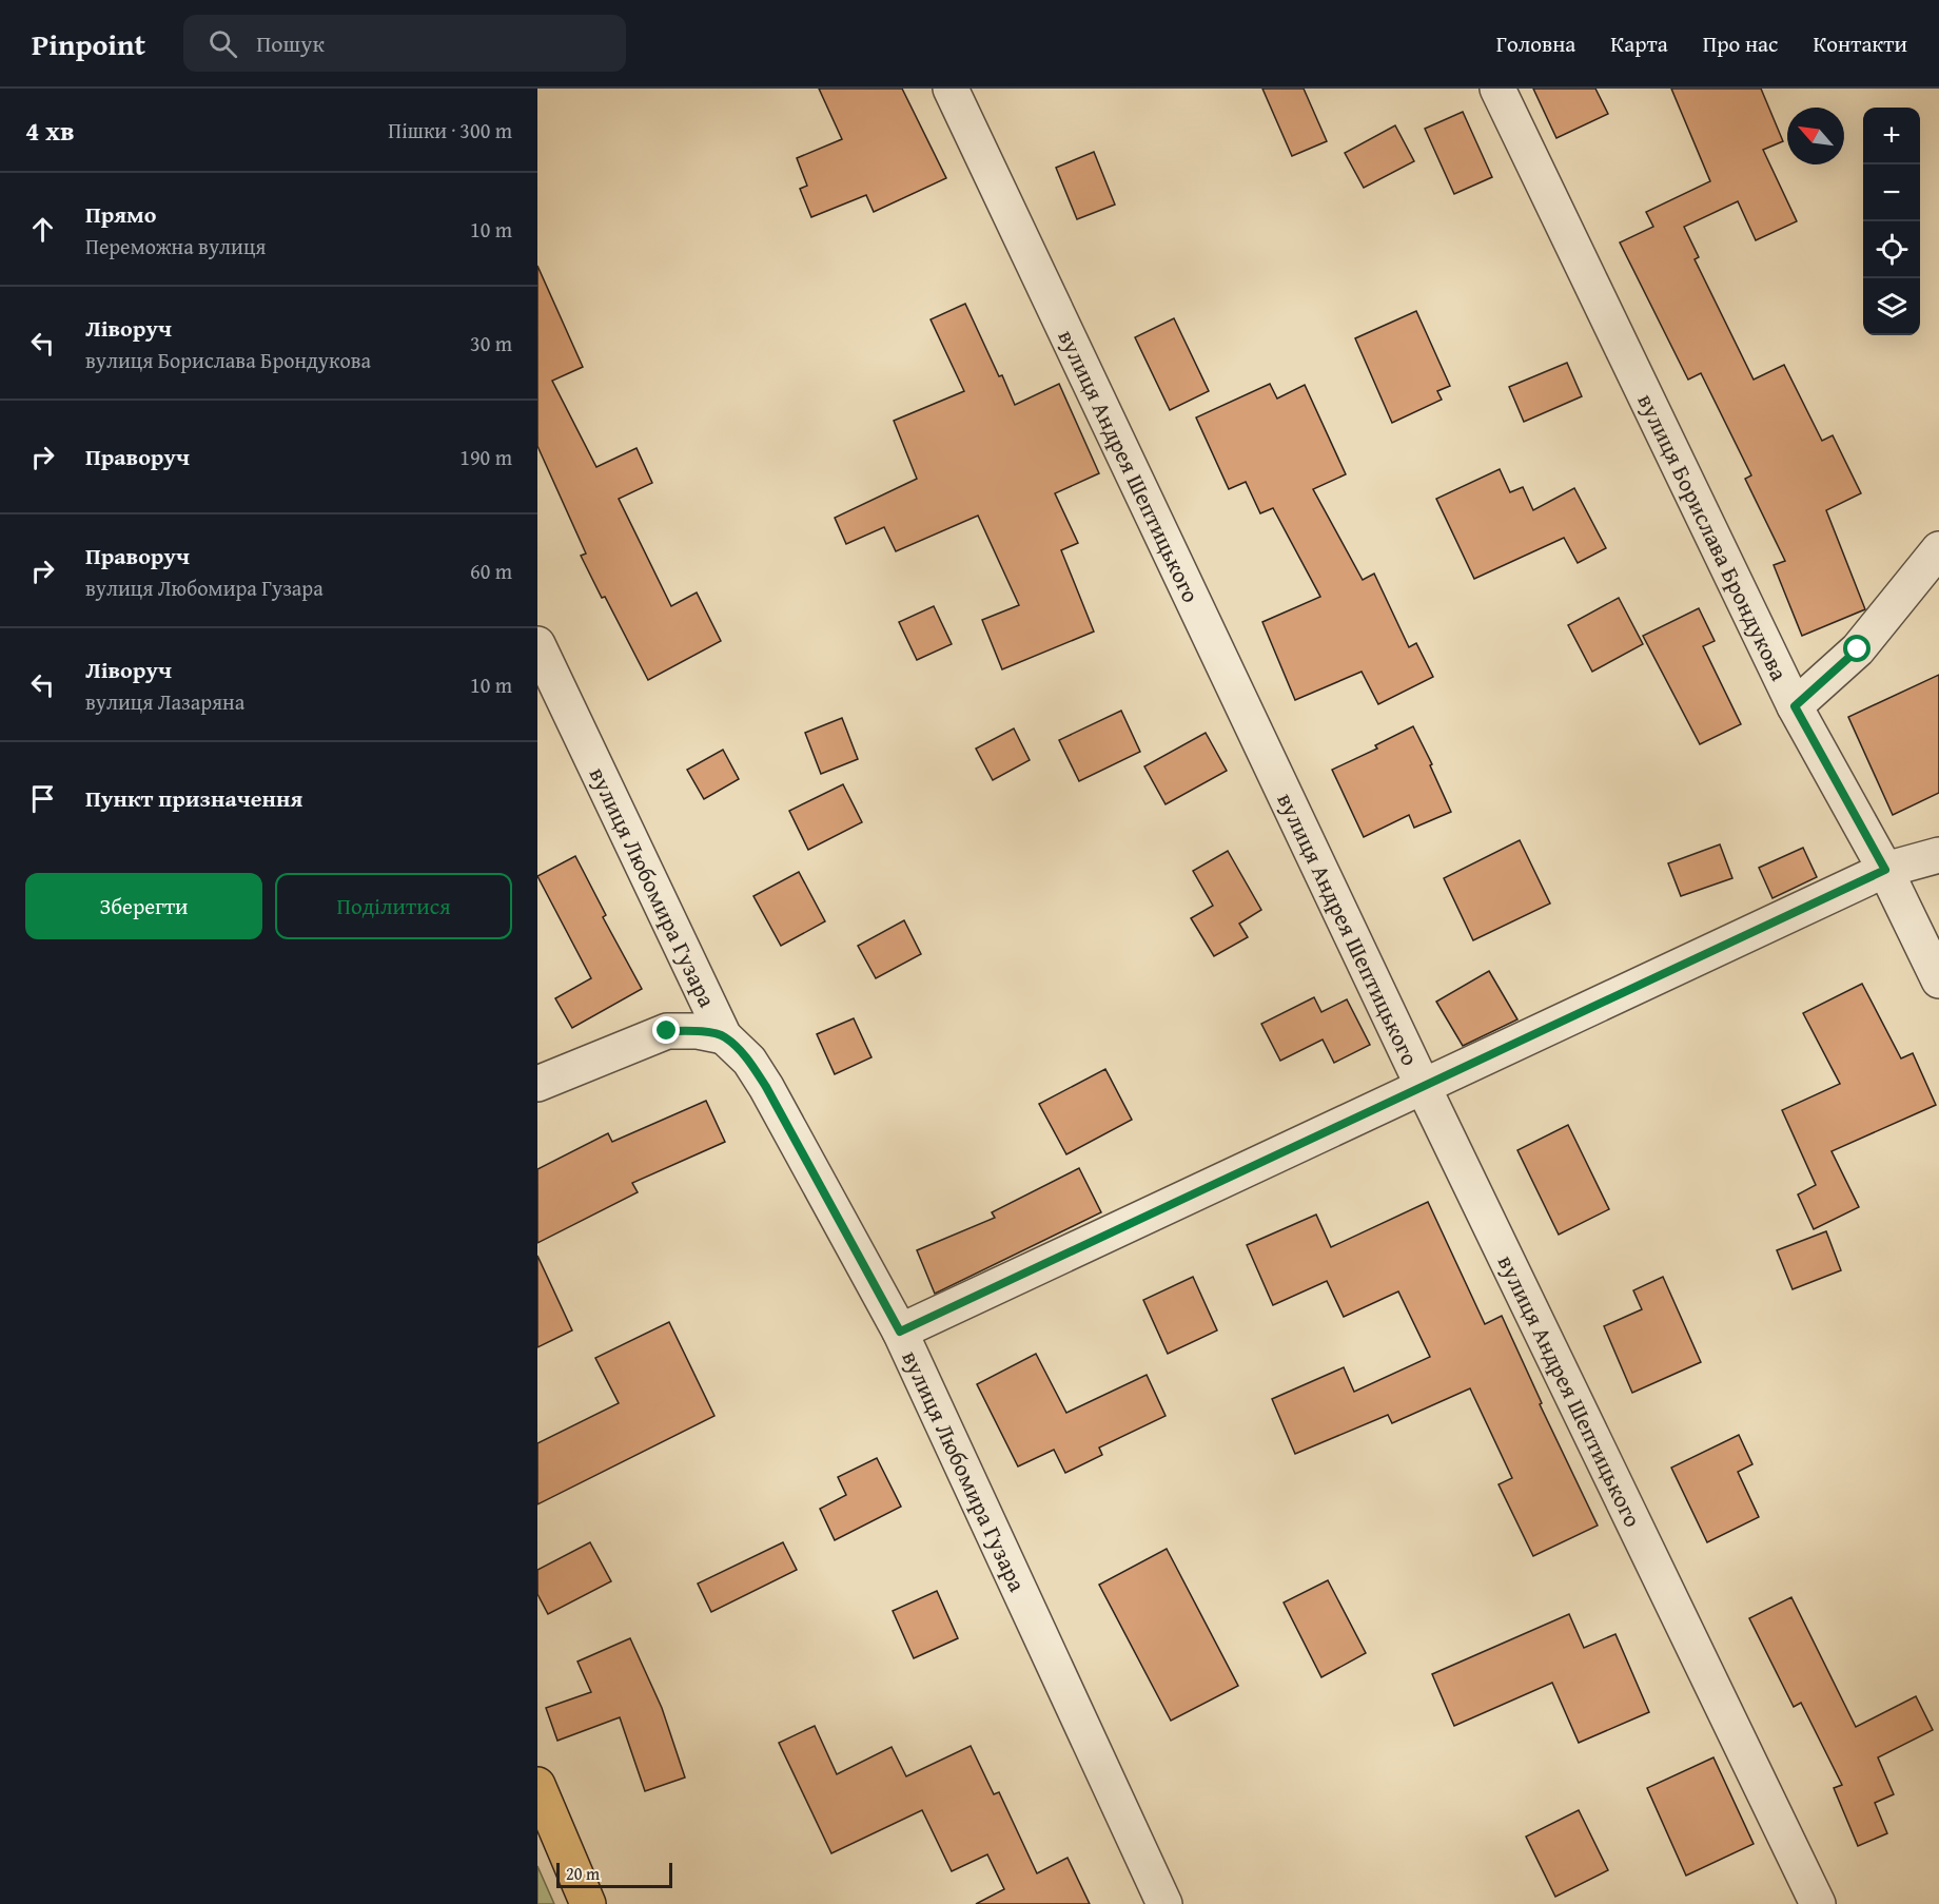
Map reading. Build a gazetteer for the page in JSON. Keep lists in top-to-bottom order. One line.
{"streets":{"street":["вулиця Андрея Шептицького","вулиця Борислава Брондукова","вулиця Любомира Гузара"]},"scale_bar":"20 m","north":"top left","page":{"header":"Pinpoint","search":"Пошук","nav":["Головна","Карта","Про нас","Контакти"],"heading":["4 хв","Пішки · 300 m"],"map_buttons":["+","−"],"list":[["Прямо","Переможна вулиця","10 m"],["Ліворуч","вулиця Борислава Брондукова","30 m"],["Праворуч","190 m"],["Праворуч","вулиця Любомира Гузара","60 m"],["Ліворуч","вулиця Лазаряна","10 m"],"Пункт призначення"],"buttons":["Зберегти","Поділитися"],"scale":"20 m"}}
